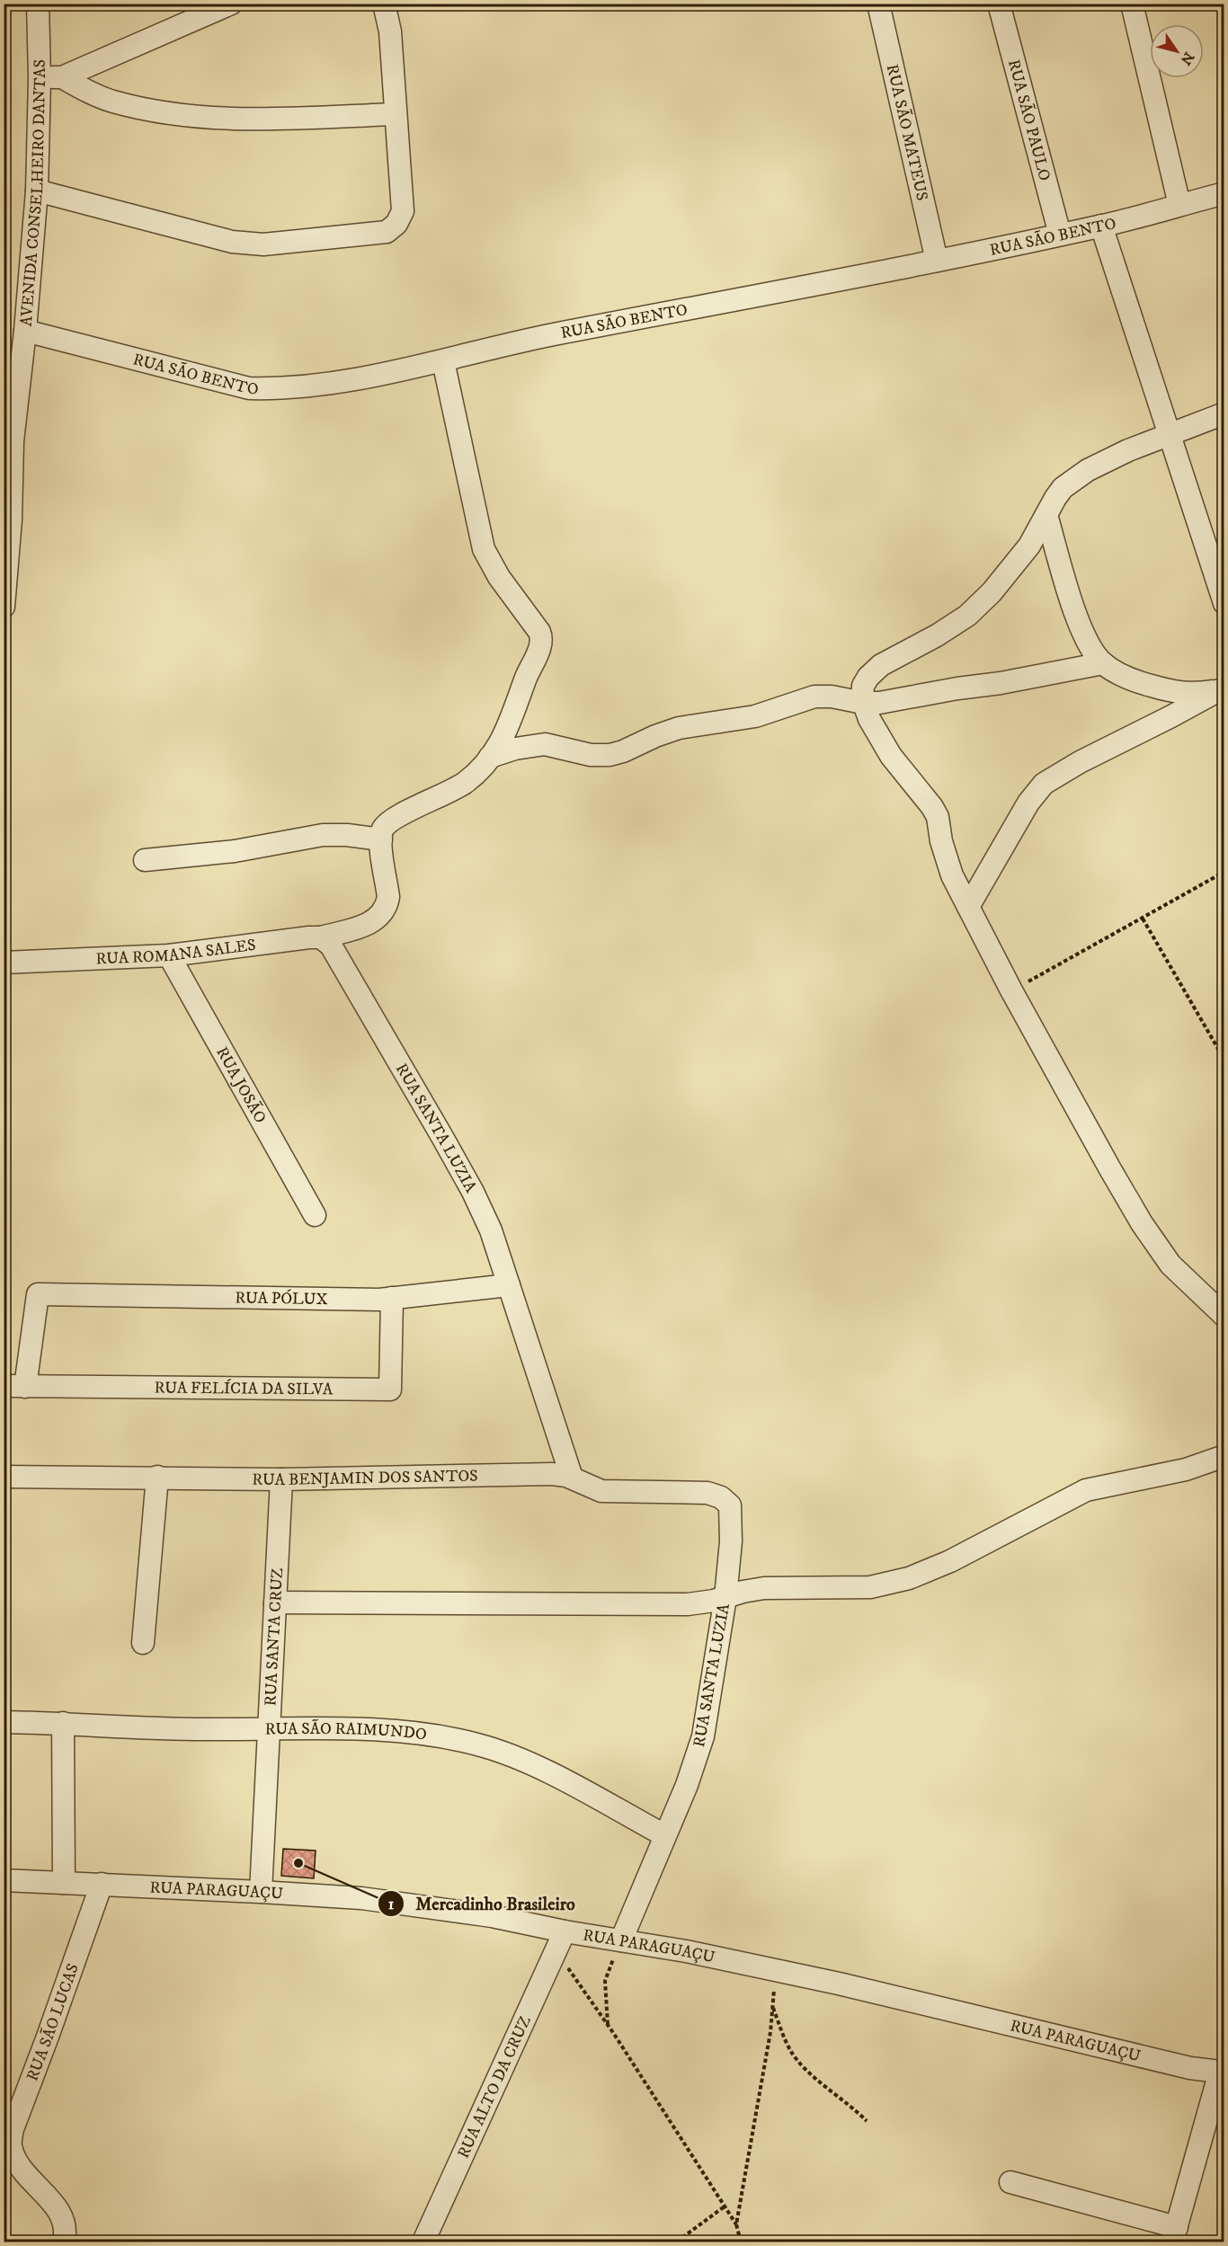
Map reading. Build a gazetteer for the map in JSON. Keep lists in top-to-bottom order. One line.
{"streets":{"street":["RUA SÃO PAULO","RUA SÃO MATEUS","AVENIDA CONSELHEIRO DANTAS","RUA SÃO BENTO","RUA ROMANA SALES","RUA JOSÃO","RUA SANTA LUZIA","RUA PÓLUX","RUA FELÍCIA DA SILVA","RUA BENJAMIN DOS SANTOS","RUA SANTA CRUZ","RUA SÃO RAIMUNDO","RUA PARAGUAÇU","RUA SÃO LUCAS","RUA ALTO DA CRUZ"]},"crossings":[["RUA SÃO PAULO","RUA SÃO BENTO"],["RUA SÃO MATEUS","RUA SÃO BENTO"],["AVENIDA CONSELHEIRO DANTAS","RUA SÃO BENTO"],["RUA ROMANA SALES","RUA JOSÃO"],["RUA ROMANA SALES","RUA SANTA LUZIA"],["RUA SANTA LUZIA","RUA PÓLUX"],["RUA SANTA LUZIA","RUA BENJAMIN DOS SANTOS"],["RUA SANTA LUZIA","RUA SÃO RAIMUNDO"],["RUA SANTA LUZIA","RUA PARAGUAÇU"],["RUA PÓLUX","RUA FELÍCIA DA SILVA"],["RUA BENJAMIN DOS SANTOS","RUA SANTA CRUZ"],["RUA SANTA CRUZ","RUA SÃO RAIMUNDO"],["RUA SANTA CRUZ","RUA PARAGUAÇU"],["RUA PARAGUAÇU","RUA SÃO LUCAS"],["RUA PARAGUAÇU","RUA ALTO DA CRUZ"]],"places":["Mercadinho Brasileiro"],"north":"bottom right"}
